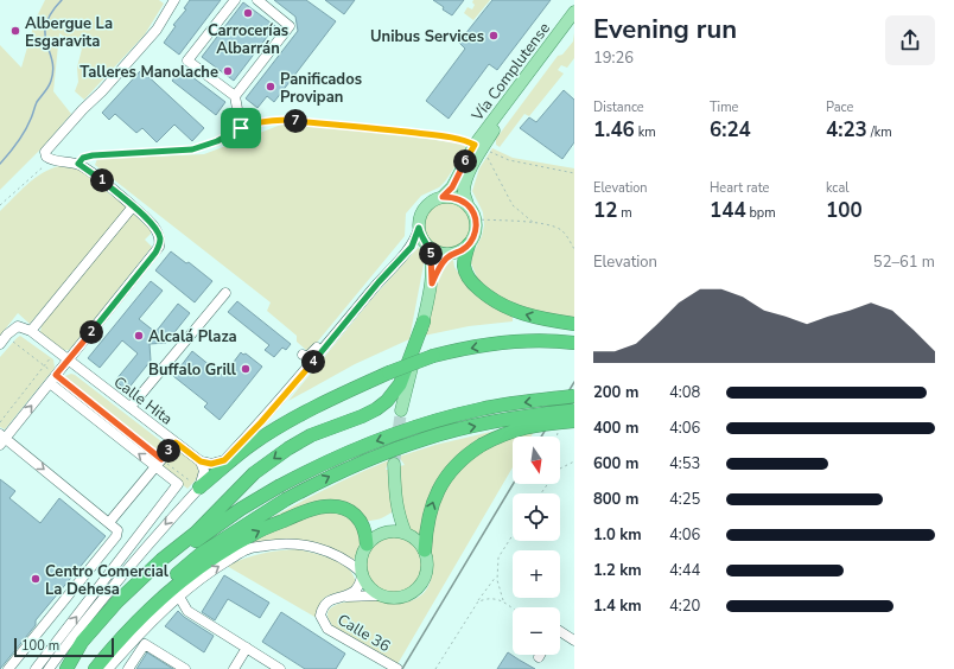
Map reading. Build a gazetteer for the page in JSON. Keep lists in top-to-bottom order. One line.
{"streets":{"main road":["Vía Complutense"],"street":["Calle Hita","Calle 36"]},"places":["Carrocerías Albarrán","Albergue La Esgaravita","Unibus Services","Talleres Manolache","Panificados Provipan","Alcalá Plaza","Buffalo Grill","Centro Comercial La Dehesa"],"scale_bar":"100 m","north":"bottom","page":{"heading":["Evening run","19:26"],"stats":[["Distance","1.46 km"],["Time","6:24"],["Pace","4:23 /km"],["Elevation","12 m"],["Heart rate","144 bpm"],["kcal","100"]],"pins":["7","6","1","5","2","4","3"],"chart":["Elevation","52–61 m"],"list":[{"name":"200 m","note":"4:08"},{"name":"400 m","note":"4:06"},{"name":"600 m","note":"4:53"},{"name":"800 m","note":"4:25"},{"name":"1.0 km","note":"4:06"},{"name":"1.2 km","note":"4:44"},{"name":"1.4 km","note":"4:20"}],"map_buttons":["+","−"],"scale":"100 m"}}
